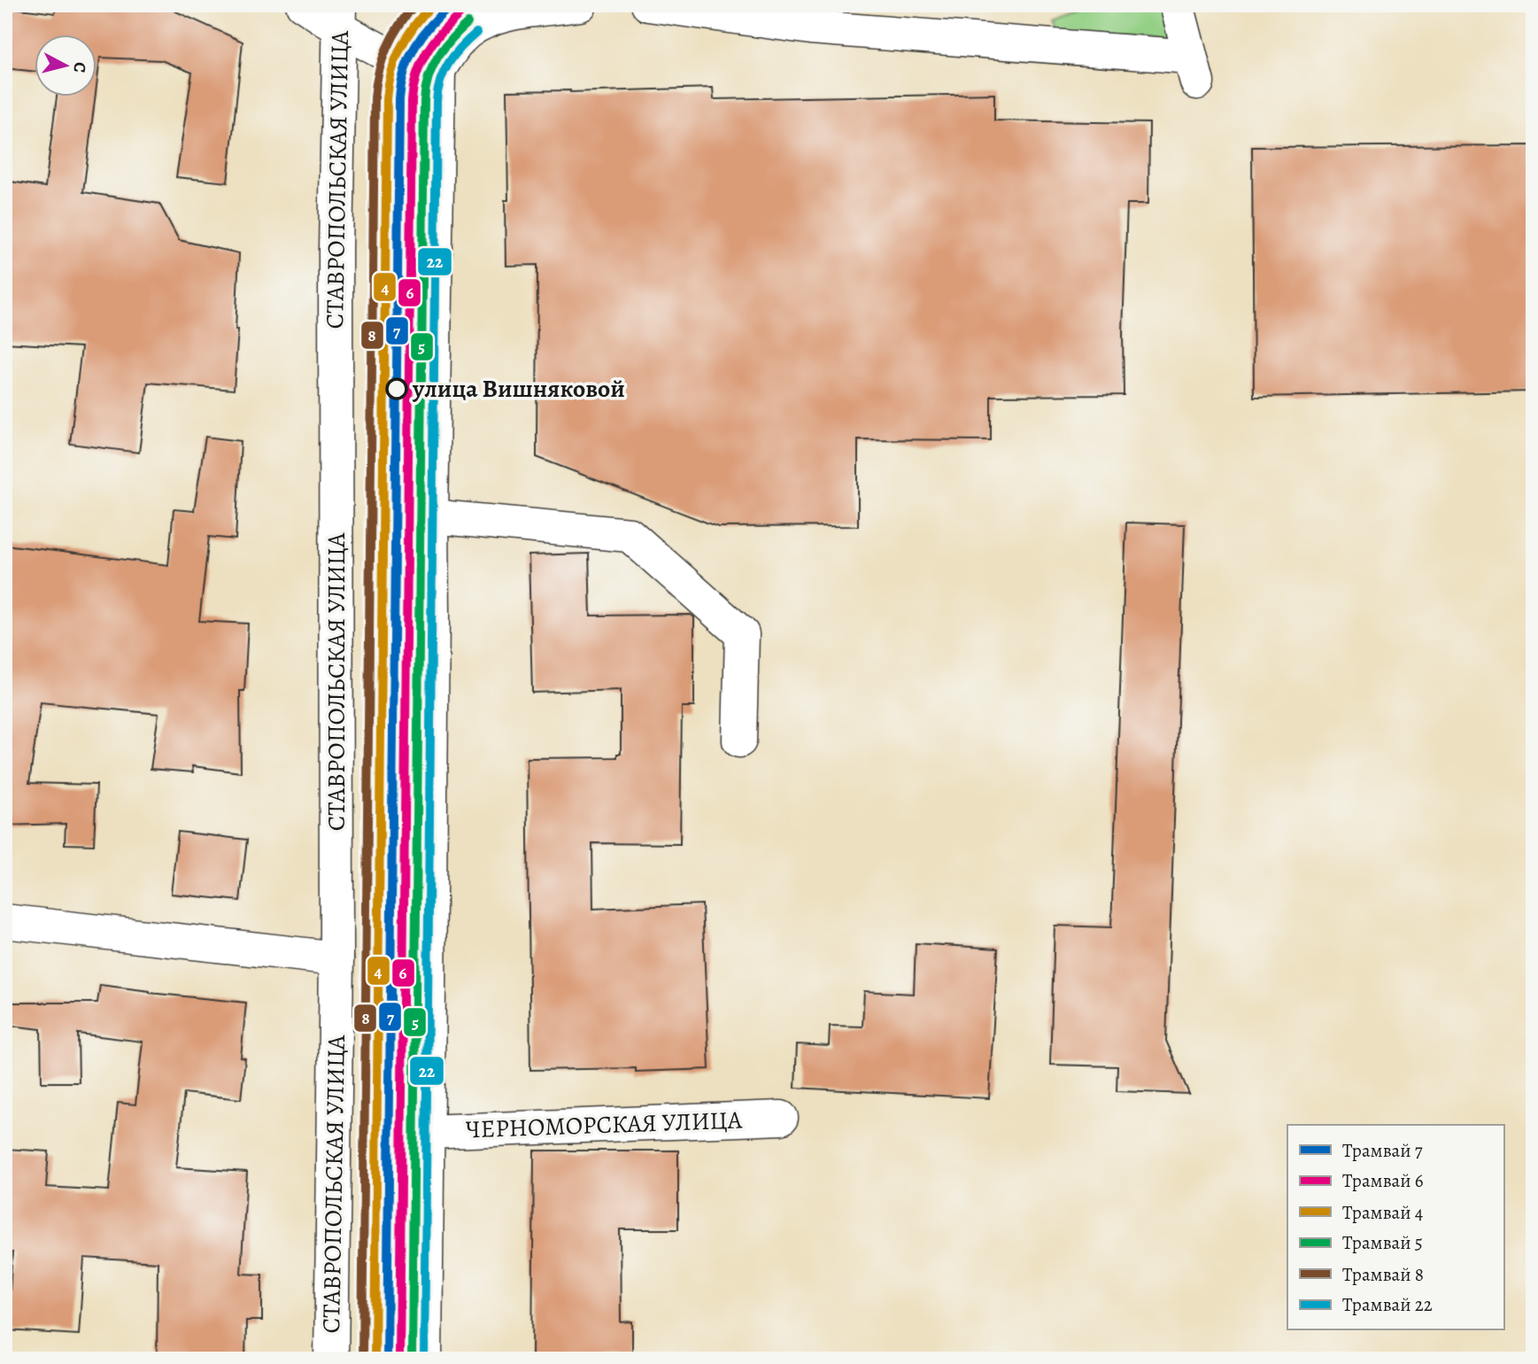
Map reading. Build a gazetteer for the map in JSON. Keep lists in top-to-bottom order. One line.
{"streets":{"main road":["СТАВРОПОЛЬСКАЯ УЛИЦА","ЧЕРНОМОРСКАЯ УЛИЦА"]},"places":["улица Вишняковой"],"lines":["tram line 7","tram line 4","tram line 8","tram line 6","tram line 5","tram line 22"],"legend":["Трамвай 7","Трамвай 6","Трамвай 4","Трамвай 5","Трамвай 8","Трамвай 22"],"north":"right"}
